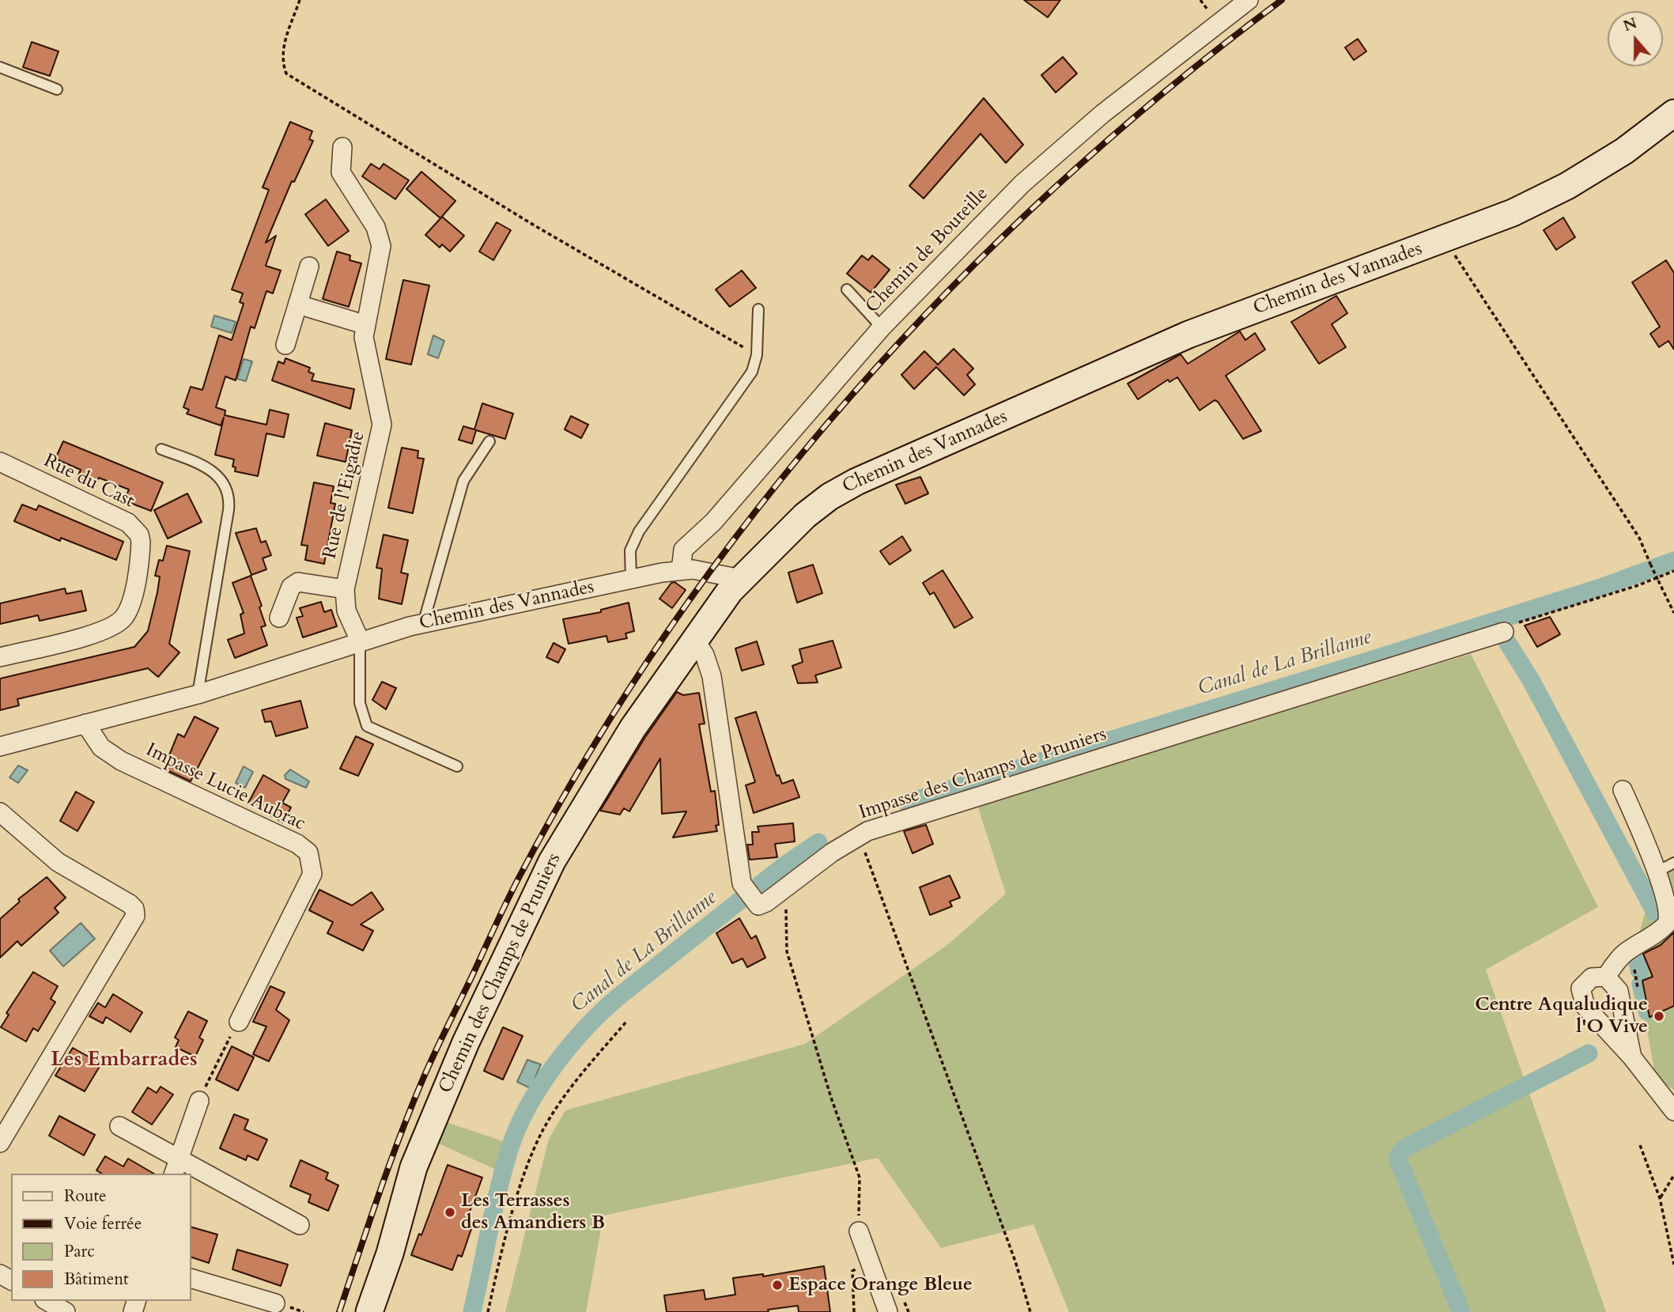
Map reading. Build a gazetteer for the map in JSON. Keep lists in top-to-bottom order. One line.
{"streets":{"street":["Chemin de Bouteille","Chemin des Vannades","Rue du Cast","Rue de l'Eigadie","Impasse des Champs de Pruniers","Impasse Lucie Aubrac","Chemin des Champs de Pruniers"]},"crossings":[["Chemin de Bouteille","Chemin des Vannades"],["Chemin des Vannades","Rue de l'Eigadie"],["Chemin des Vannades","Impasse Lucie Aubrac"],["Chemin des Vannades","Chemin des Champs de Pruniers"],["Impasse des Champs de Pruniers","Chemin des Champs de Pruniers"]],"districts":["Les Embarrades"],"water":["Canal de La Brillanne"],"places":["Centre Aqualudique l'O Vive","Les Terrasses des Amandiers B","Espace Orange Bleue"],"legend":["Route","Voie ferrée","Parc","Bâtiment"],"north":"top"}
